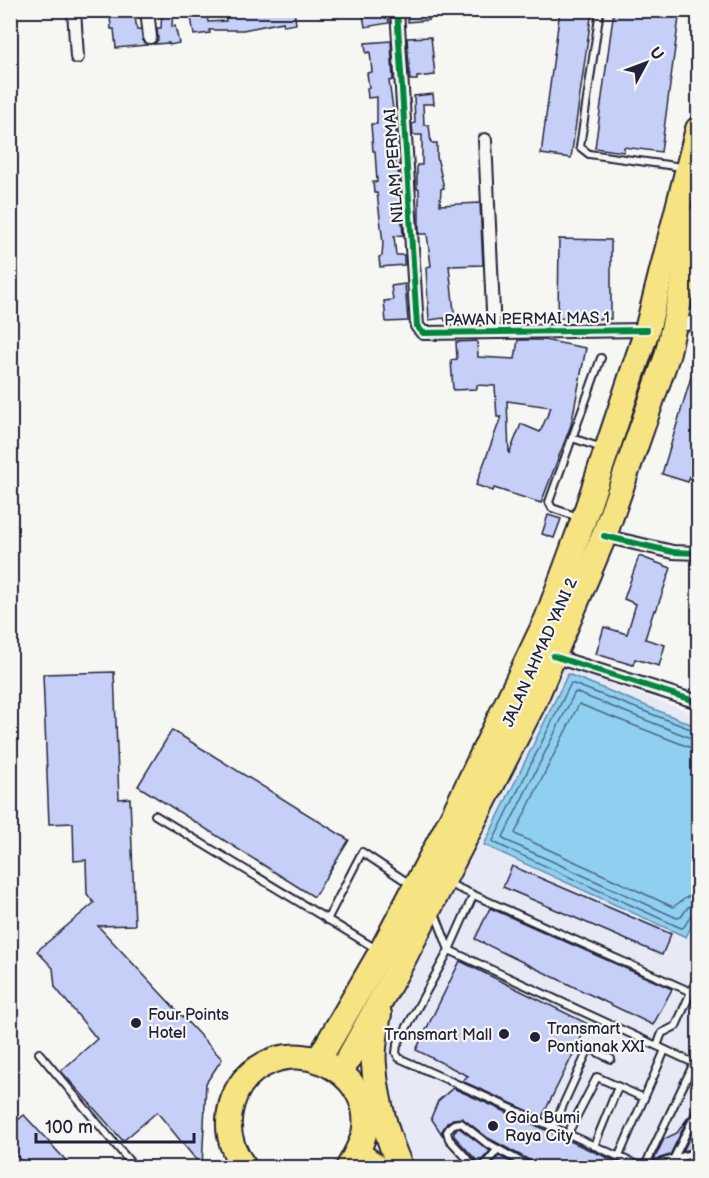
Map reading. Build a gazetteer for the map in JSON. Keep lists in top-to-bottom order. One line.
{"streets":{"highway":["JALAN AHMAD YANI 2"],"street":["NILAM PERMAI","PAWAN PERMAI MAS 1"]},"crossings":[["NILAM PERMAI","PAWAN PERMAI MAS 1"],["PAWAN PERMAI MAS 1","JALAN AHMAD YANI 2"]],"places":["Four Points Hotel","Transmart Mall","Transmart Pontianak XXI","Gaia Bumi Raya City"],"scale_bar":"100 m","north":"top right"}
